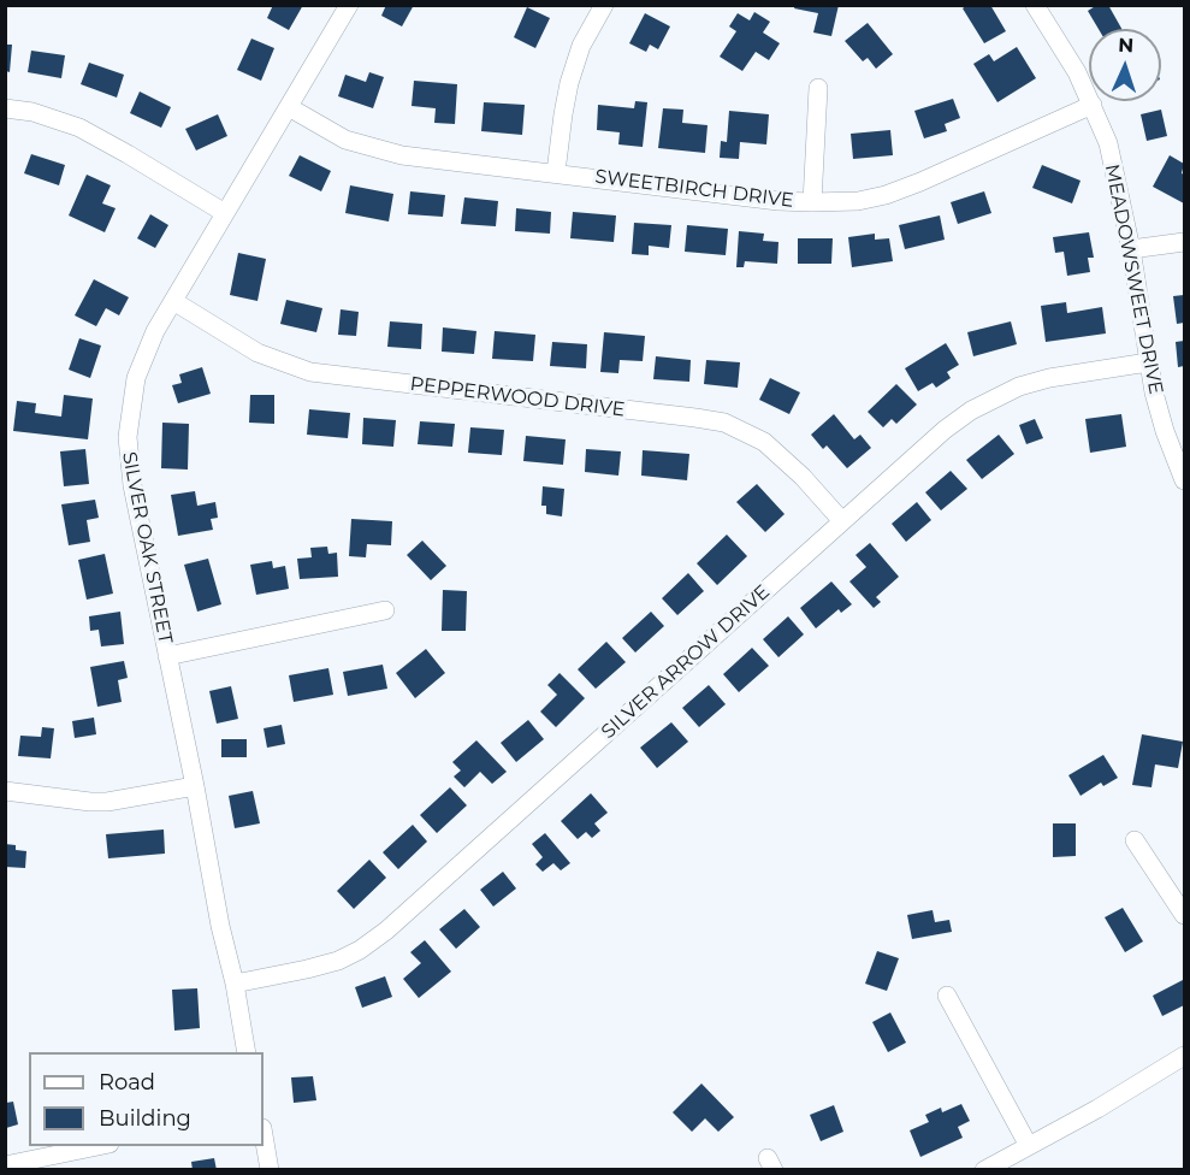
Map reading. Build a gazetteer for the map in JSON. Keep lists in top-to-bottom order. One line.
{"streets":{"street":["SWEETBIRCH DRIVE","MEADOWSWEET DRIVE","PEPPERWOOD DRIVE","SILVER OAK STREET","SILVER ARROW DRIVE"]},"crossings":[["SWEETBIRCH DRIVE","MEADOWSWEET DRIVE"],["SWEETBIRCH DRIVE","SILVER OAK STREET"],["MEADOWSWEET DRIVE","SILVER ARROW DRIVE"],["PEPPERWOOD DRIVE","SILVER OAK STREET"],["PEPPERWOOD DRIVE","SILVER ARROW DRIVE"],["SILVER OAK STREET","SILVER ARROW DRIVE"]],"legend":["Road","Building"],"north":"top"}
